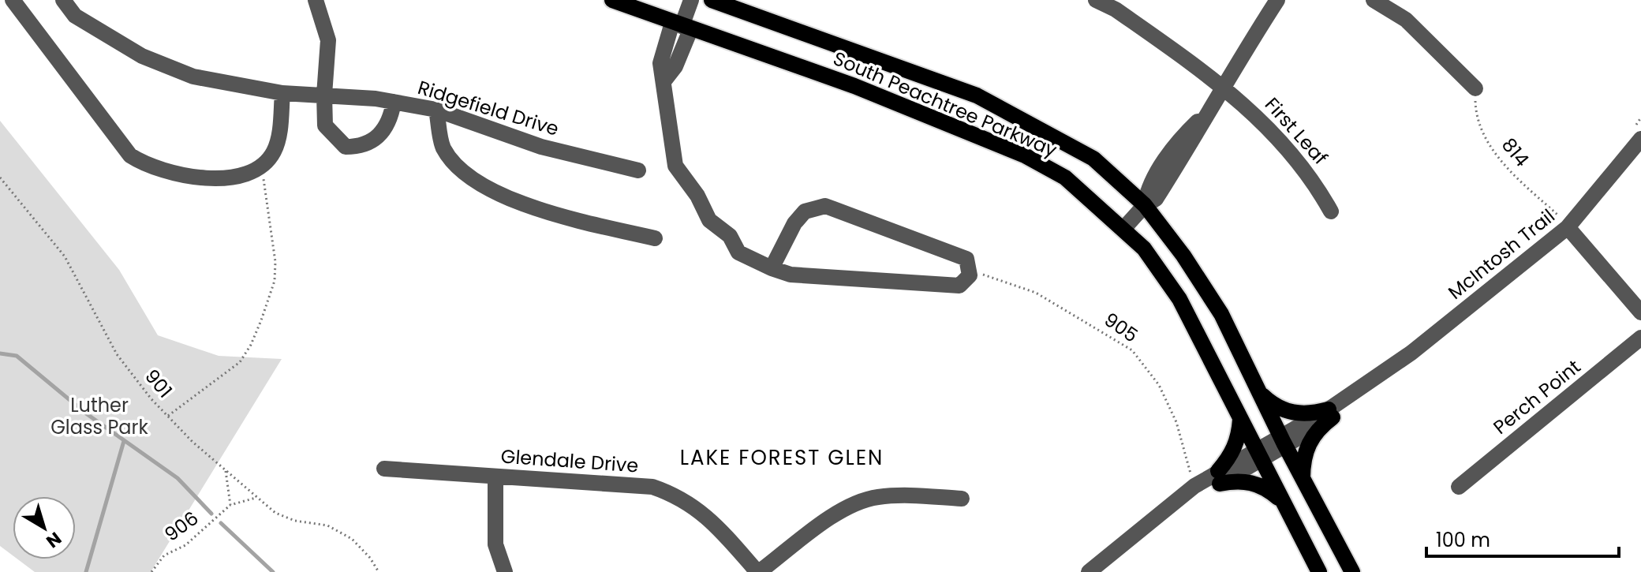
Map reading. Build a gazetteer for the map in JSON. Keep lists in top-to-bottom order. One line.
{"streets":{"main road":["South Peachtree Parkway"],"street":["Ridgefield Drive","First Leaf","McIntosh Trail","Perch Point","Glendale Drive"],"path":["814","905","901","906"]},"crossings":[["South Peachtree Parkway","McIntosh Trail"],["814","McIntosh Trail"],["901","906"]],"districts":["LAKE FOREST GLEN"],"parks":["Luther Glass Park"],"scale_bar":"100 m","north":"bottom right"}
